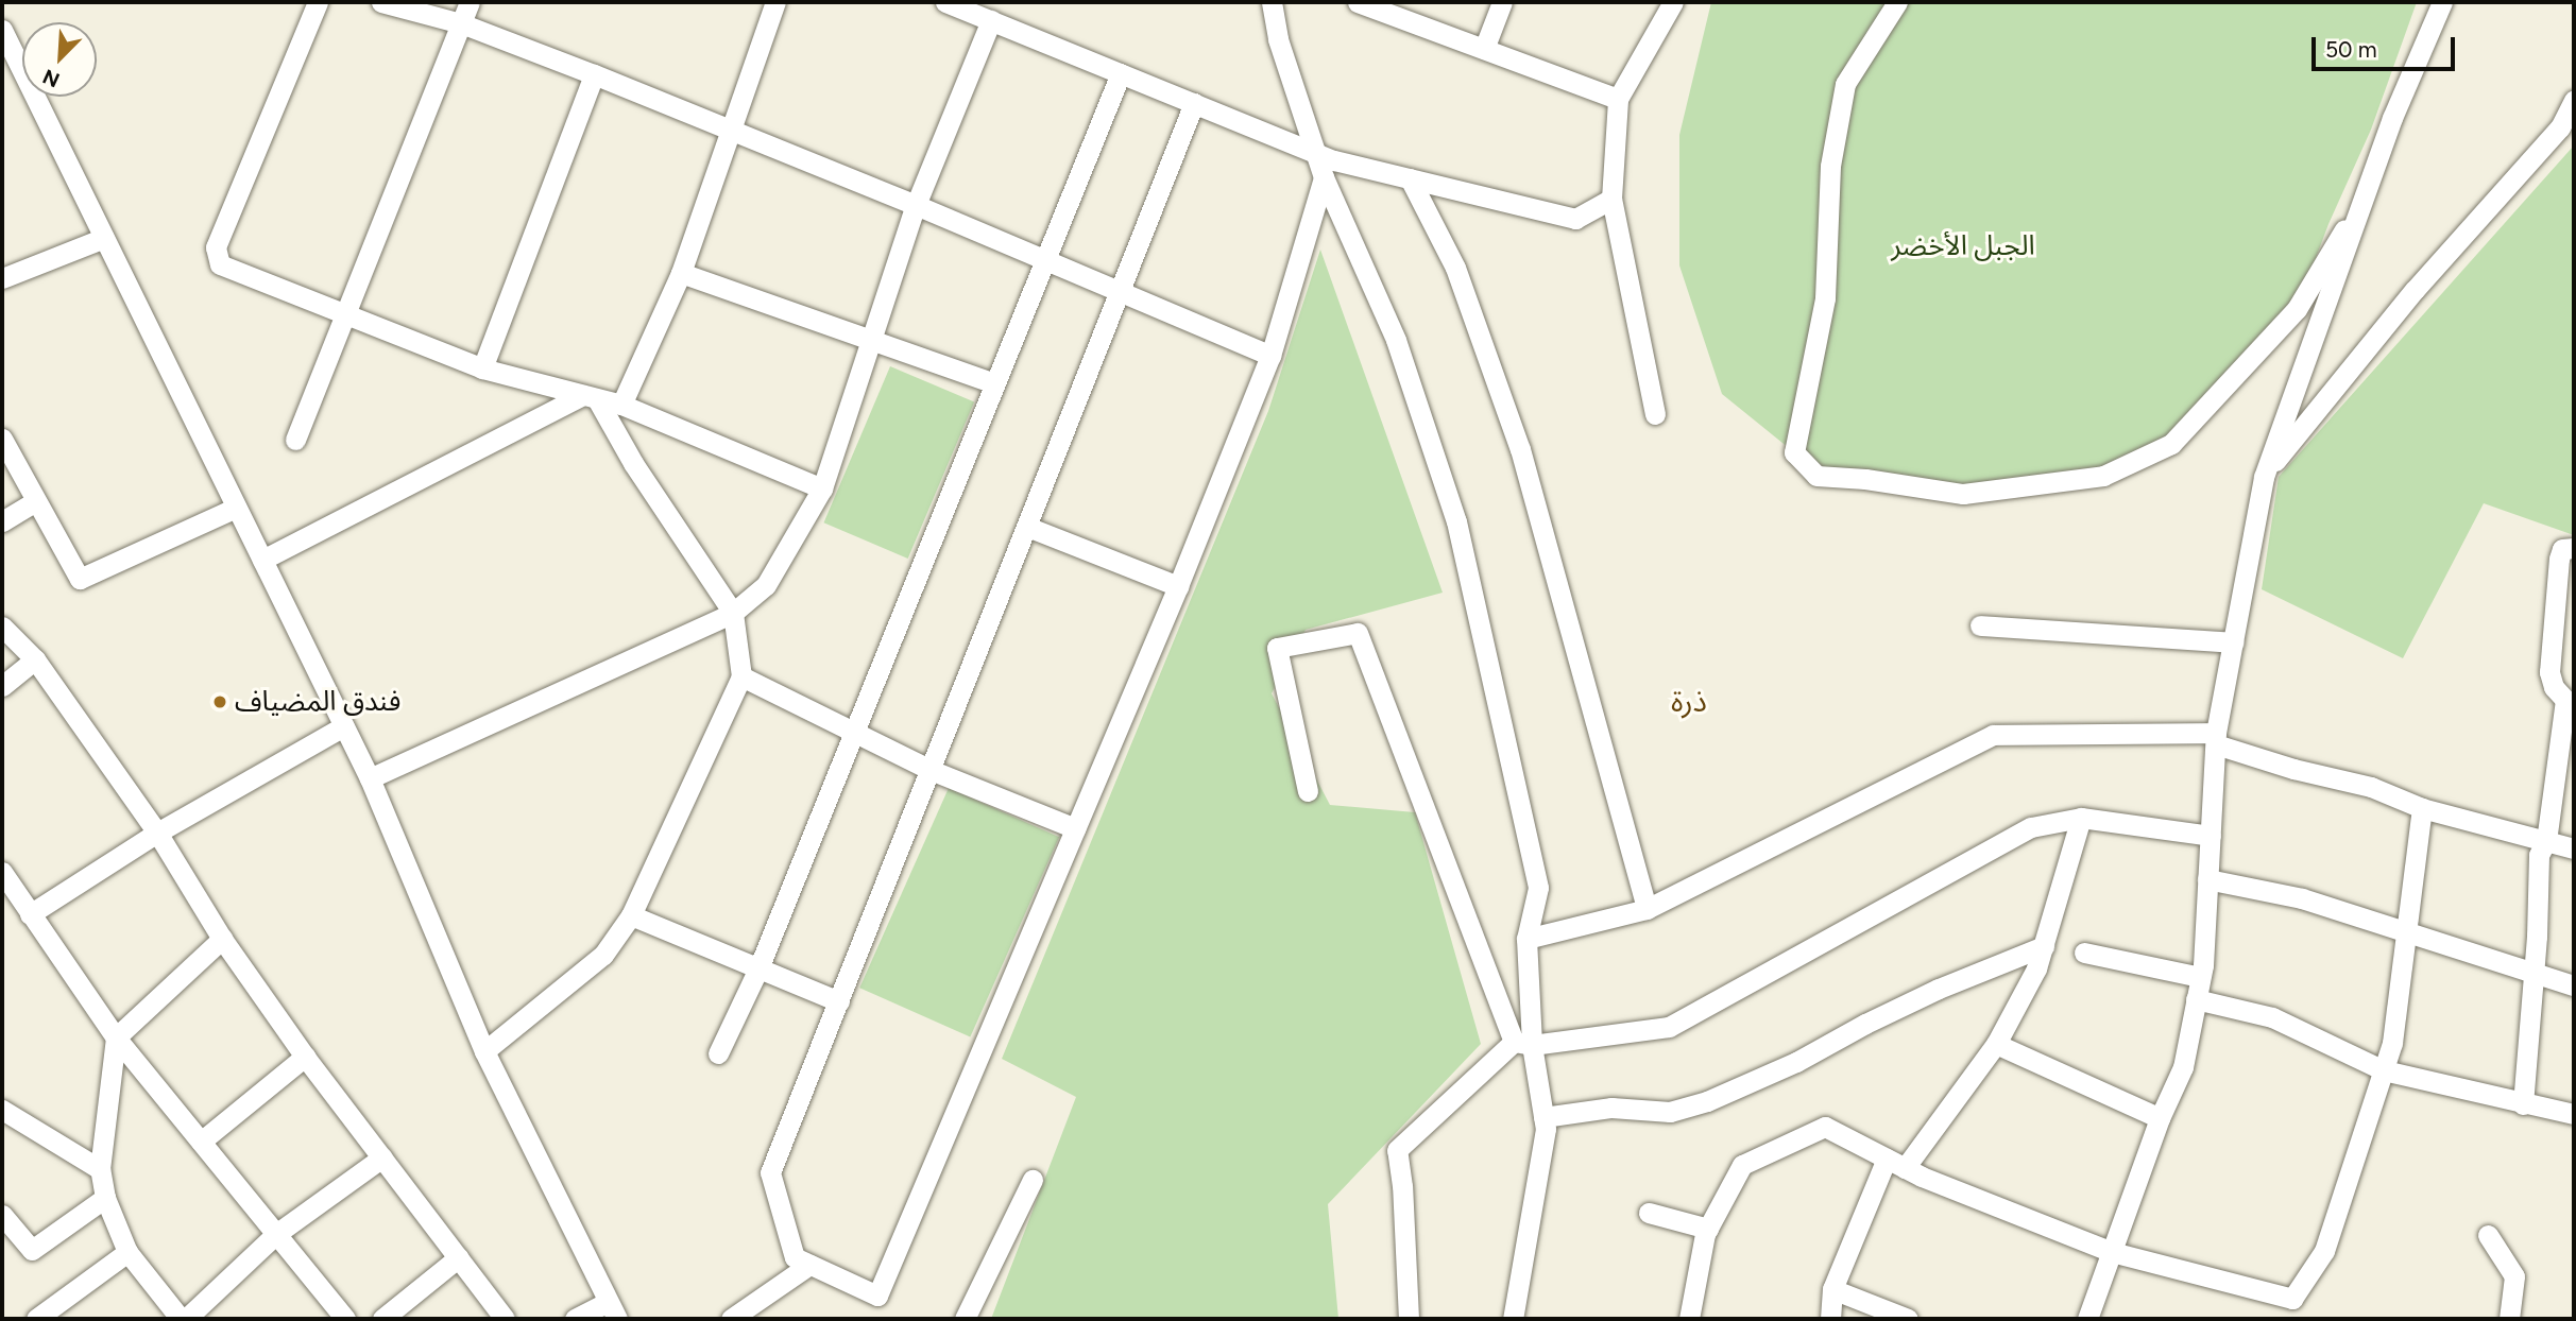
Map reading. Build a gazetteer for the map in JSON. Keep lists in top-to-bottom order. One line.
{"districts":["ذرة"],"parks":["الجبل الأخضر"],"places":["فندق المضياف"],"scale_bar":"50 m","north":"bottom left"}
